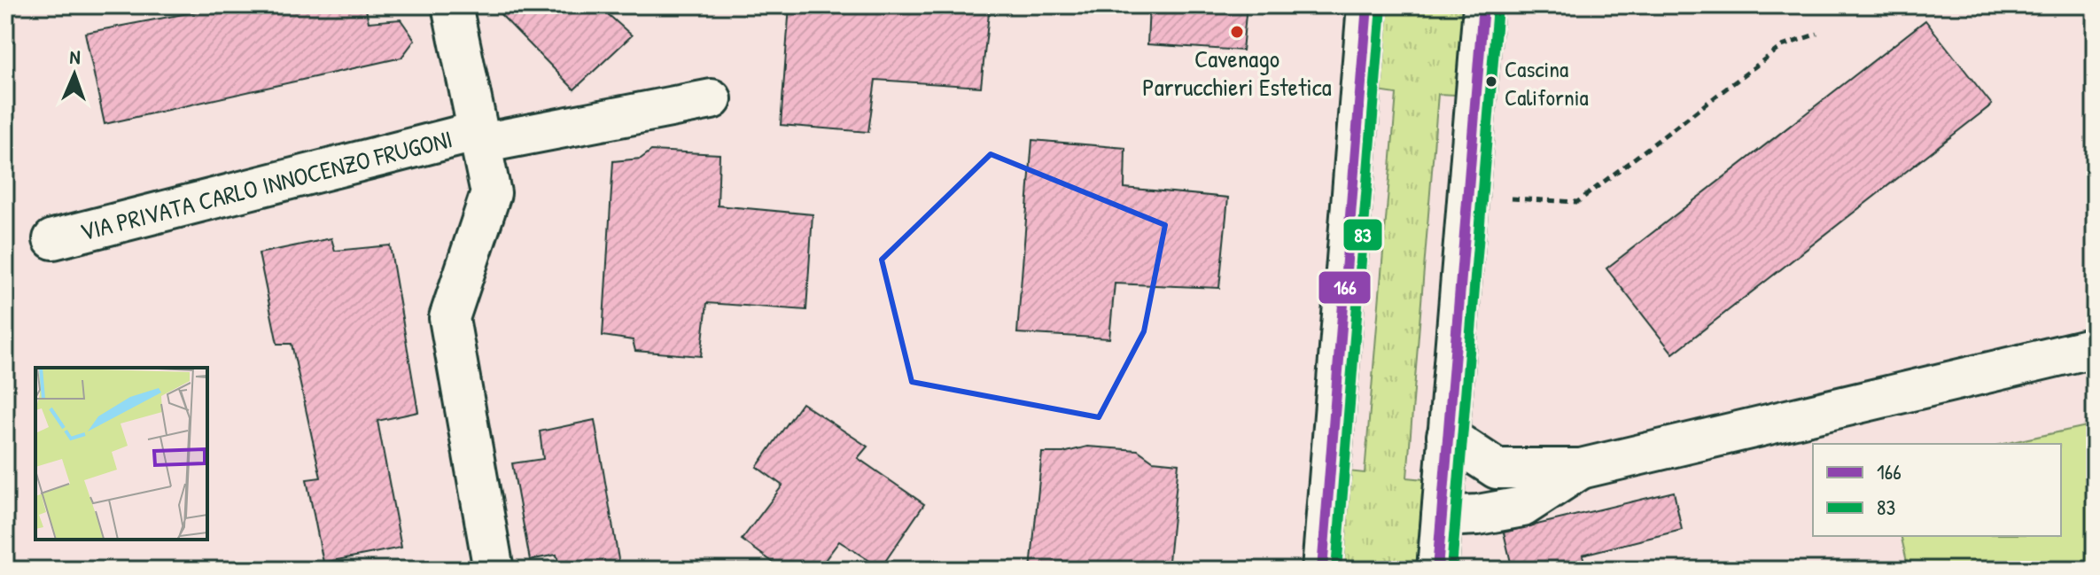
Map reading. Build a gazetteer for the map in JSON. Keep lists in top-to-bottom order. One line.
{"streets":{"street":["VIA PRIVATA CARLO INNOCENZO FRUGONI"]},"places":["Cavenago Parrucchieri Estetica","Cascina California"],"lines":["transit line 166","transit line 83"],"legend":["166","83"],"north":"top"}
